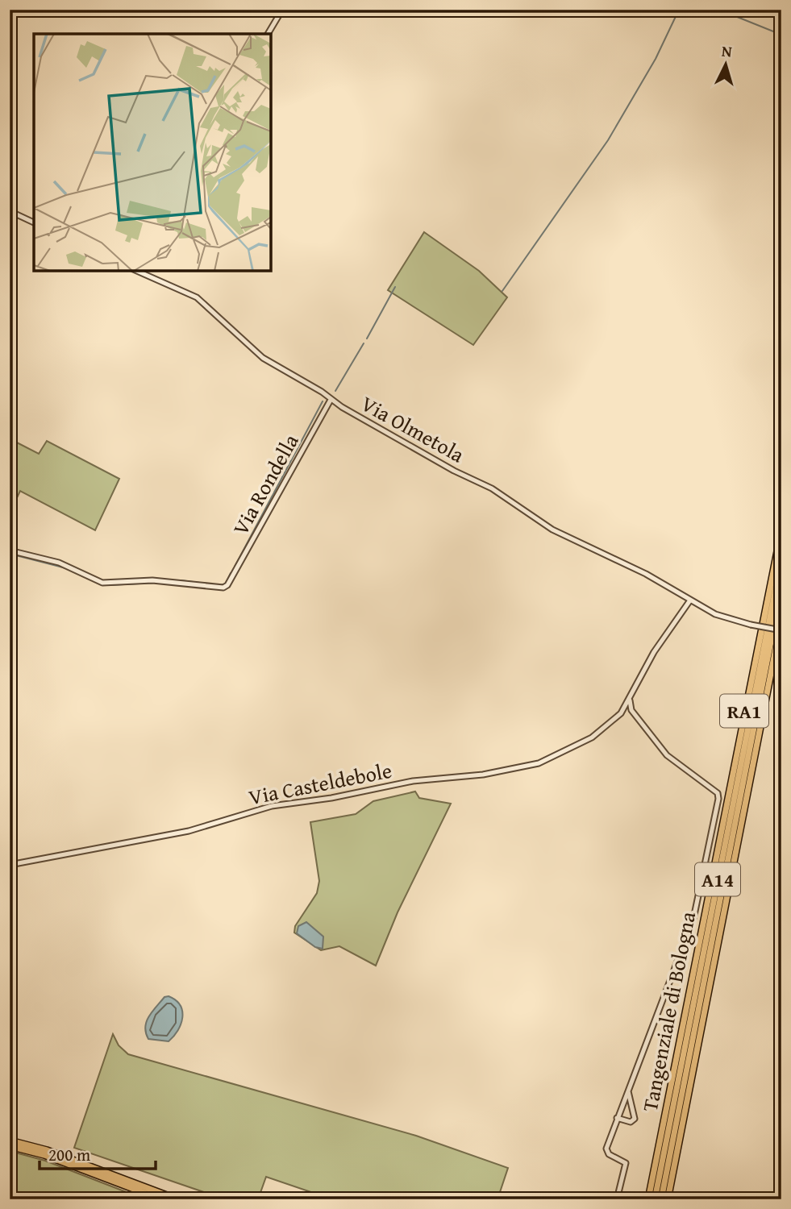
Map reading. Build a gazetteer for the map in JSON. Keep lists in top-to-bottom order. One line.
{"streets":{"highway":["RA1","A14","Tangenziale di Bologna"],"street":["Via Olmetola","Via Rondella","Via Casteldebole"]},"crossings":[["Via Olmetola","Via Rondella"],["Via Olmetola","Via Casteldebole"]],"scale_bar":"200 m","north":"top"}
